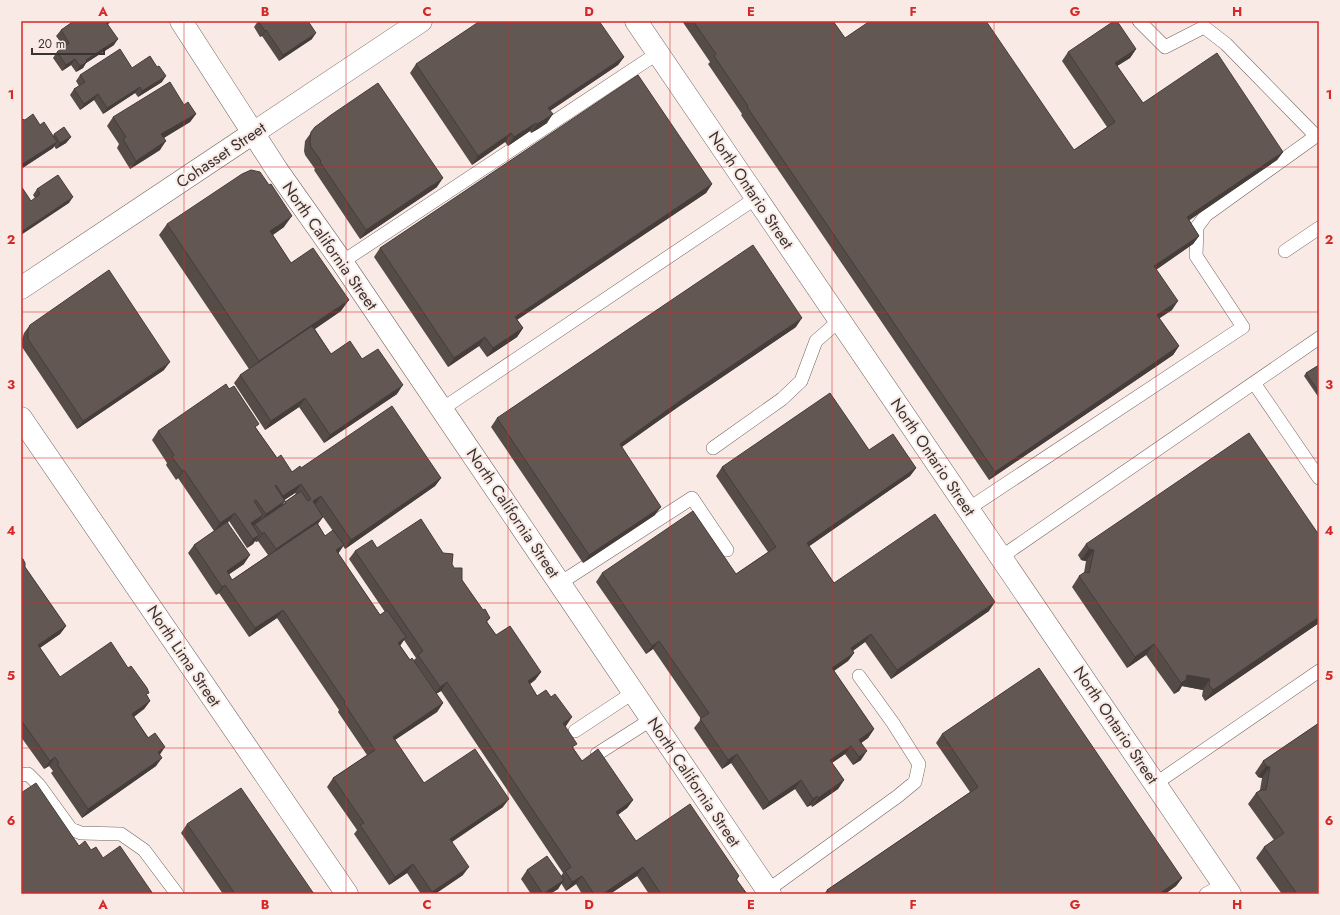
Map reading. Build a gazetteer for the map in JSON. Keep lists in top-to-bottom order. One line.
{"streets":{"street":["Cohasset Street","North Ontario Street","North California Street","North Lima Street"]},"crossings":[["Cohasset Street","North California Street"]],"scale_bar":"20 m","grid":{"columns":["A","B","C","D","E","F","G","H"],"rows":["1","2","3","4","5","6"]}}
